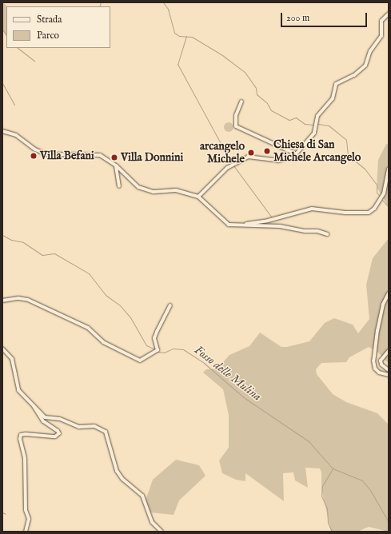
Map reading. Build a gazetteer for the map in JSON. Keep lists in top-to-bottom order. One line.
{"water":["Fosso delle Mulina"],"places":["Chiesa di San Michele Arcangelo","arcangelo Michele","Villa Befani","Villa Donnini"],"legend":["Strada","Parco"],"scale_bar":"200 m"}
